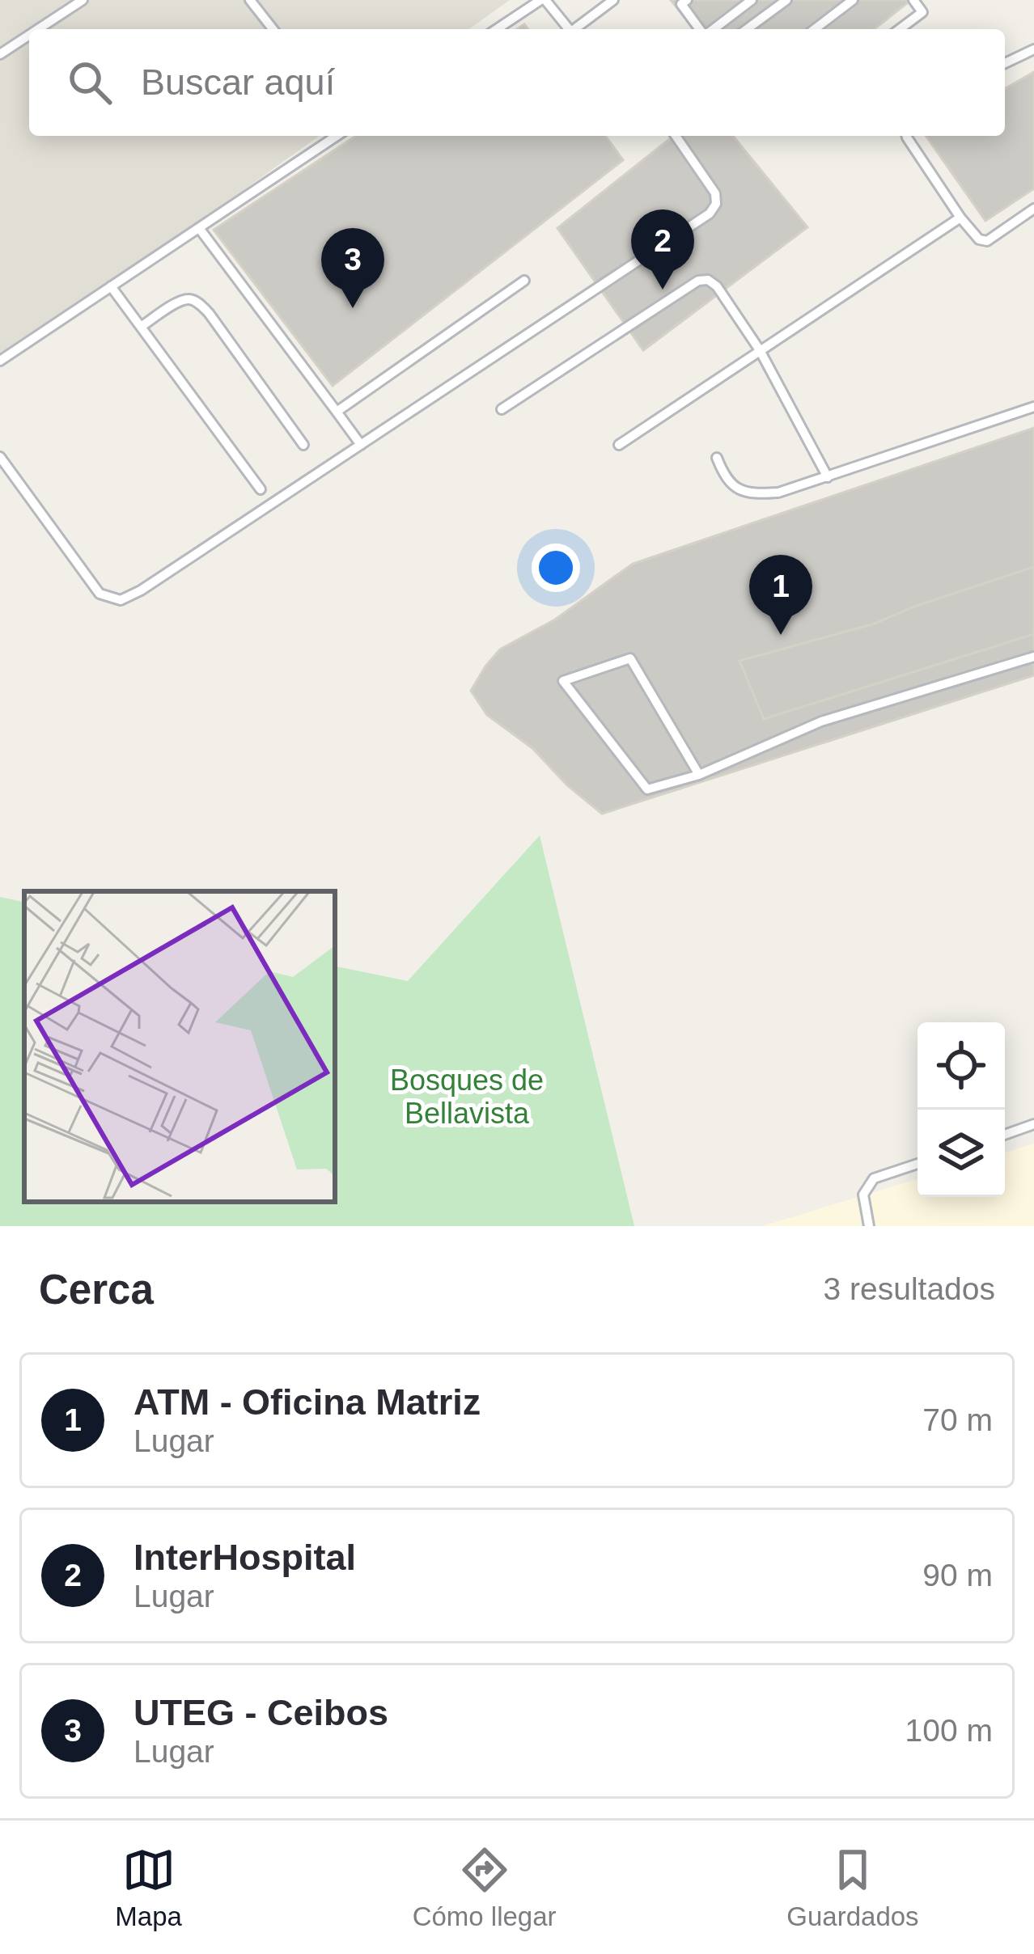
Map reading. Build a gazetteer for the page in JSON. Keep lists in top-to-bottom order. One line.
{"parks":["Bosques de Bellavista"],"page":{"search":"Buscar aquí","pins":["2","3","1"],"heading":["Cerca","3 resultados"],"list":[{"mark":"1","name":"ATM - Oficina Matriz","note":"Lugar","value":"70 m"},{"mark":"2","name":"InterHospital","note":"Lugar","value":"90 m"},{"mark":"3","name":"UTEG - Ceibos","note":"Lugar","value":"100 m"}],"nav":["Mapa","Cómo llegar","Guardados"]}}
